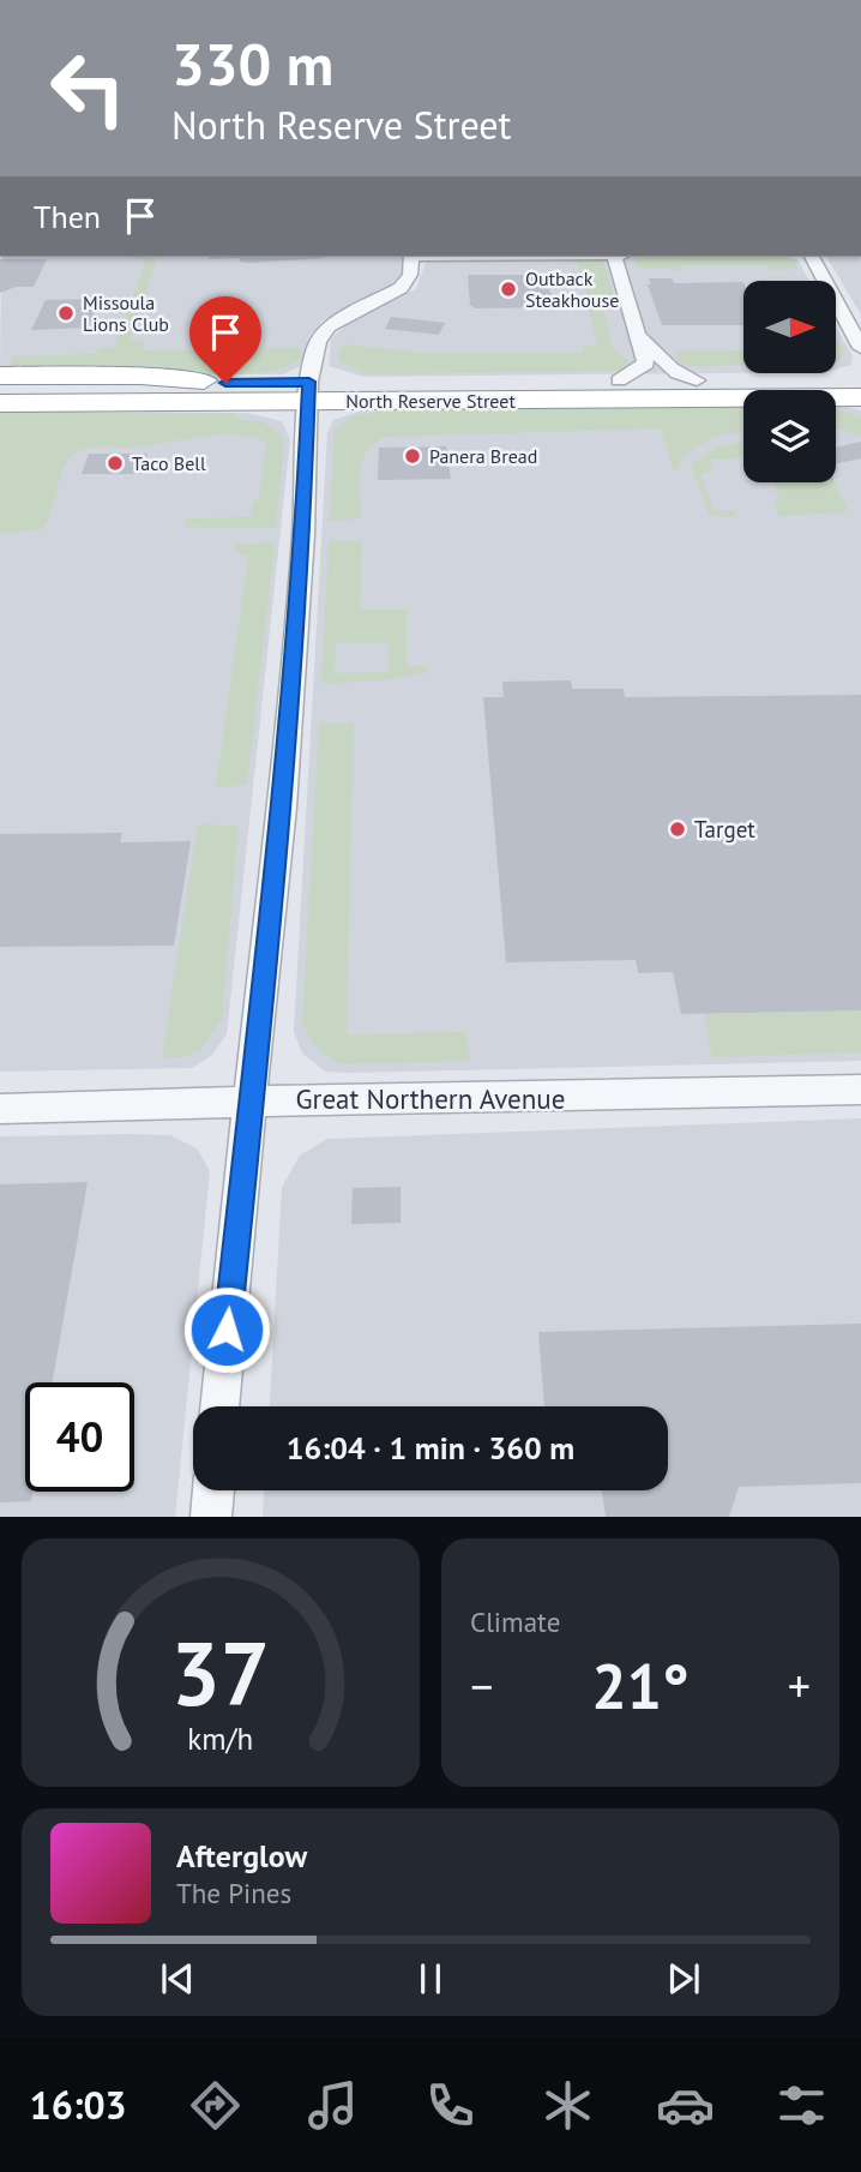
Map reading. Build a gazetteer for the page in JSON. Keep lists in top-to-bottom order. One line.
{"streets":{"highway":["North Reserve Street"],"street":["Great Northern Avenue"]},"places":["Outback Steakhouse","Missoula Lions Club","Panera Bread","Taco Bell","Target"],"north":"right","page":{"turn":["330 m","North Reserve Street"],"then":"Then","limit":"40","trip":"16:04 · 1 min · 360 m","tile":"Climate","heat":["−","21°","+"],"song":["Afterglow","The Pines"],"tabs":"16:03","gauge":["37","km/h"]}}
